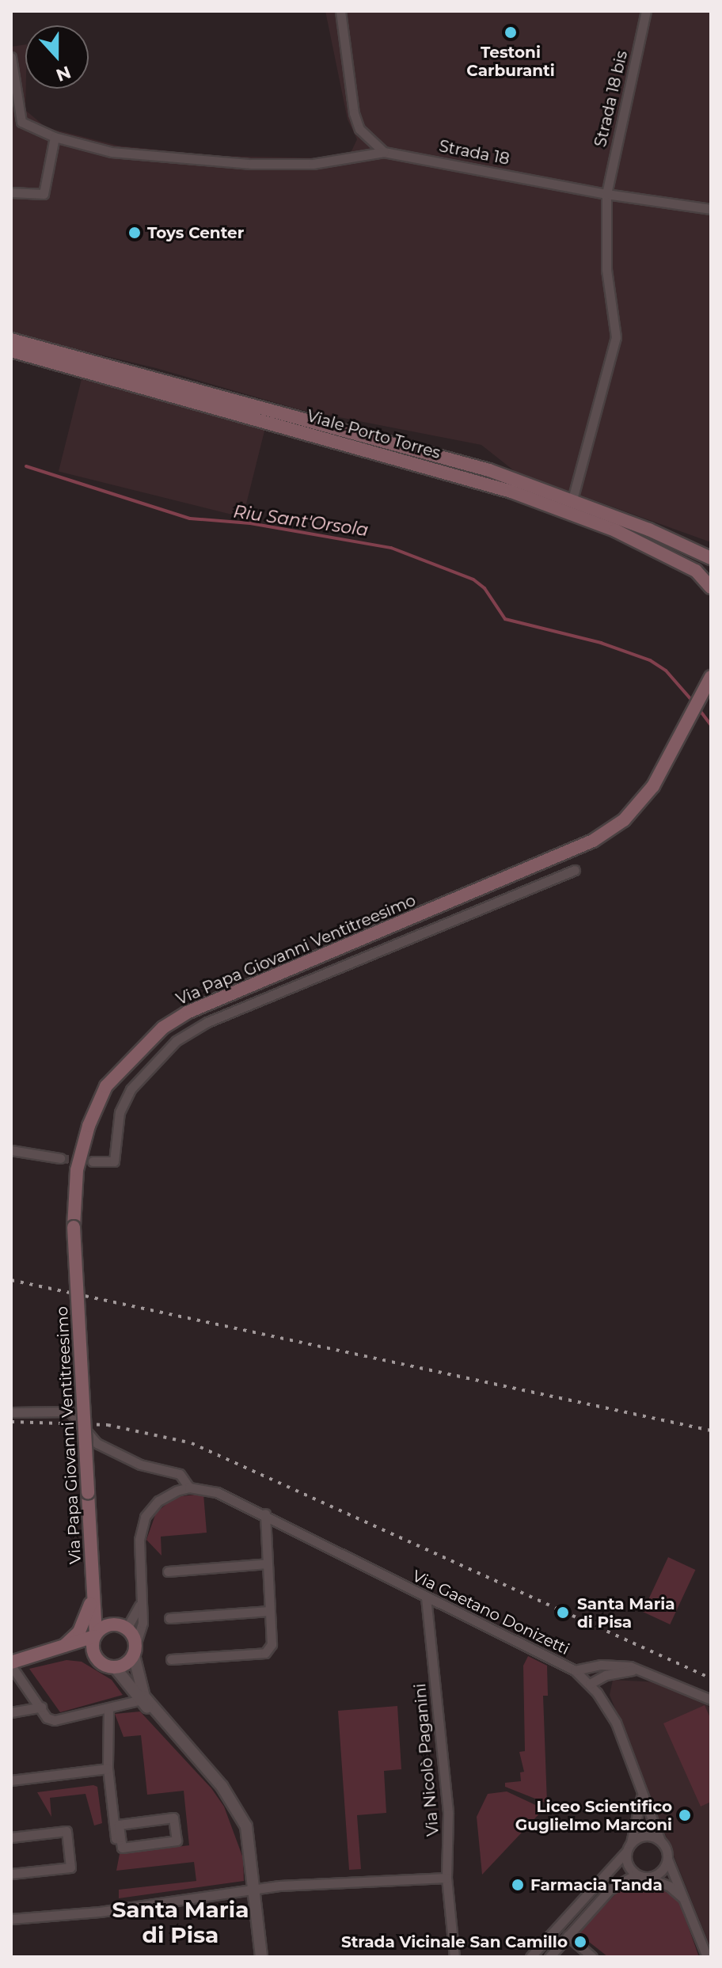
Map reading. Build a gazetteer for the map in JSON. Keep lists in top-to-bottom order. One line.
{"streets":{"main road":["Viale Porto Torres","Via Papa Giovanni Ventitreesimo"],"street":["Strada 18 bis","Strada 18","Via Gaetano Donizetti","Via Nicolò Paganini"]},"crossings":[["Strada 18 bis","Strada 18"],["Strada 18 bis","Viale Porto Torres"],["Via Gaetano Donizetti","Via Nicolò Paganini"]],"districts":["Santa Maria di Pisa"],"water":["Riu Sant'Orsola"],"places":["Testoni Carburanti","Toys Center","Santa Maria di Pisa","Liceo Scientifico Guglielmo Marconi","Farmacia Tanda","Strada Vicinale San Camillo"],"north":"bottom"}
